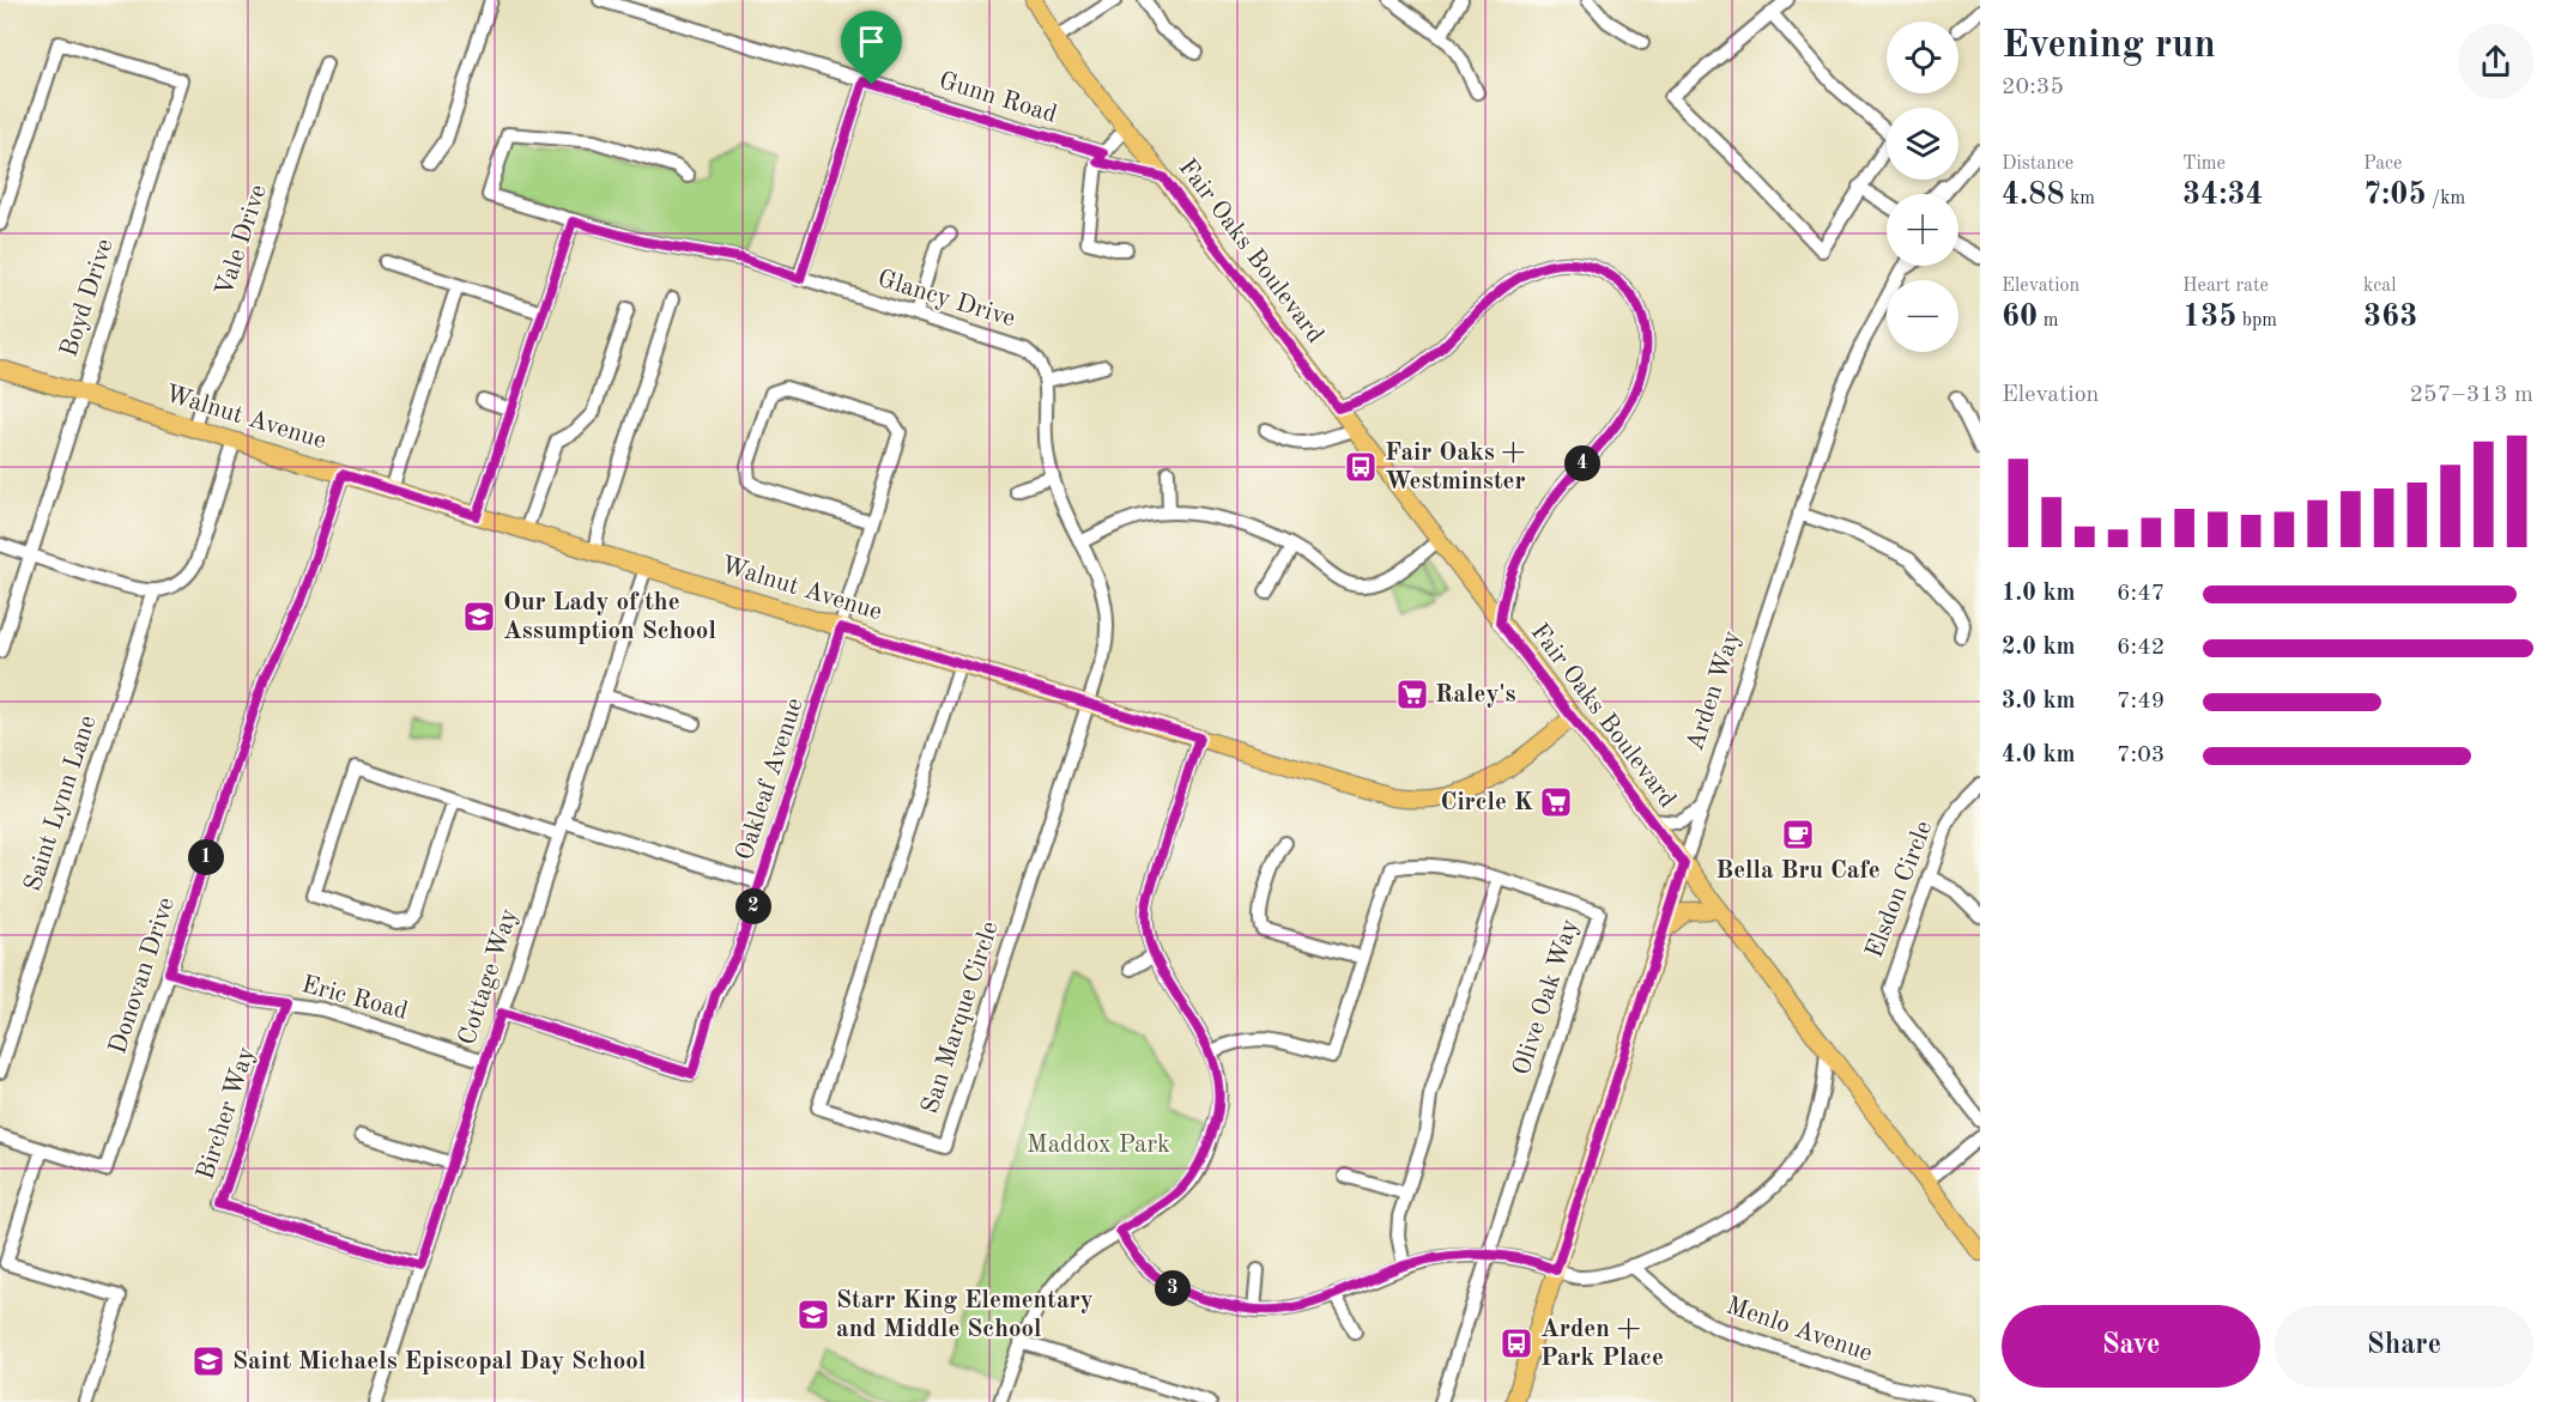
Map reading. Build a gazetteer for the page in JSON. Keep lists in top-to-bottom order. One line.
{"streets":{"main road":["Fair Oaks Boulevard","Walnut Avenue","Arden Way"],"street":["Gunn Road","Vale Drive","Boyd Drive","Glancy Drive","Oakleaf Avenue","Saint Lynn Lane","Elsdon Circle","Donovan Drive","Cottage Way","Olive Oak Way","Eric Road","San Marque Circle","Bircher Way","Menlo Avenue"]},"crossings":[["Gunn Road","Fair Oaks Boulevard"],["Vale Drive","Walnut Avenue"],["Fair Oaks Boulevard","Walnut Avenue"],["Fair Oaks Boulevard","Arden Way"],["Boyd Drive","Walnut Avenue"],["Walnut Avenue","Oakleaf Avenue"],["Walnut Avenue","Donovan Drive"],["Walnut Avenue","Cottage Way"],["Walnut Avenue","San Marque Circle"],["Oakleaf Avenue","Cottage Way"],["Donovan Drive","Eric Road"],["Cottage Way","Eric Road"],["Cottage Way","Bircher Way"],["Eric Road","Bircher Way"]],"parks":["Maddox Park"],"places":{"bus stop":["Fair Oaks + Westminster","Arden + Park Place"],"school or university":["Our Lady of the Assumption School","Starr King Elementary and Middle School","Saint Michaels Episcopal Day School"],"supermarket":["Raley's","Circle K"],"cafe":["Bella Bru Cafe"]},"page":{"heading":["Evening run","20:35"],"map_buttons":["+","−"],"stats":[["Distance","4.88 km"],["Time","34:34"],["Pace","7:05 /km"],["Elevation","60 m"],["Heart rate","135 bpm"],["kcal","363"]],"chart":["Elevation","257–313 m"],"pins":["4","1","2","3"],"list":[{"name":"1.0 km","note":"6:47"},{"name":"2.0 km","note":"6:42"},{"name":"3.0 km","note":"7:49"},{"name":"4.0 km","note":"7:03"}],"buttons":["Save","Share"]}}
